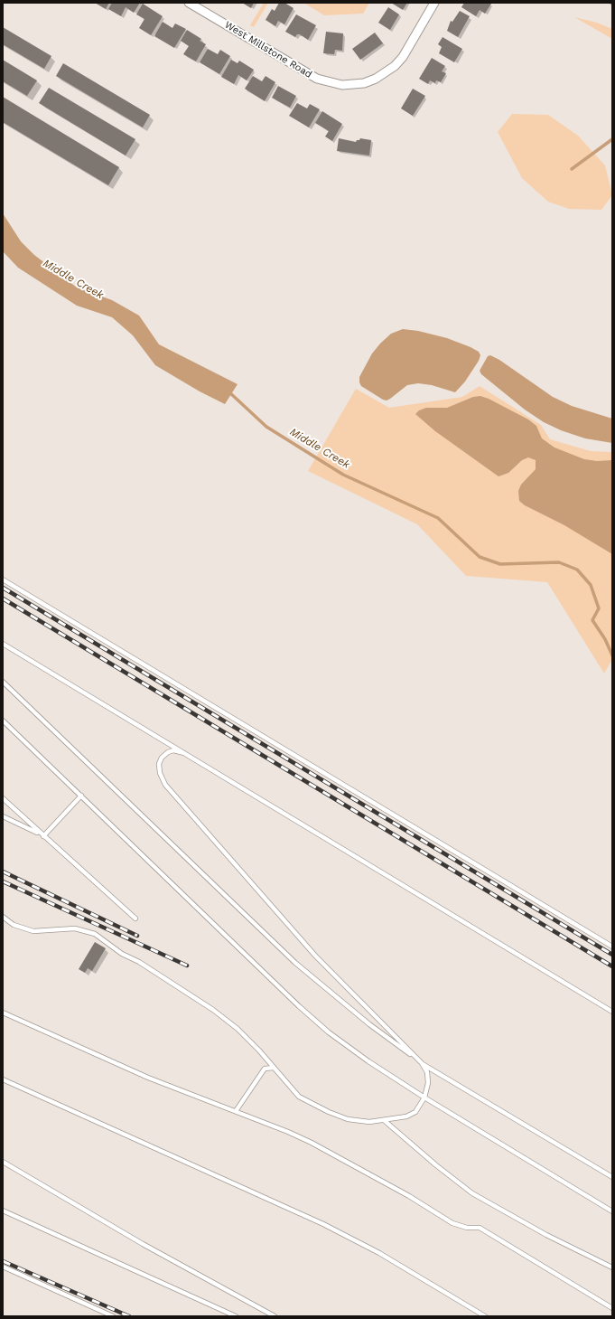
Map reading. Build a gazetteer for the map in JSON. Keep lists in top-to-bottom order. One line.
{"streets":{"street":["West Millstone Road"]},"water":["Middle Creek"]}
